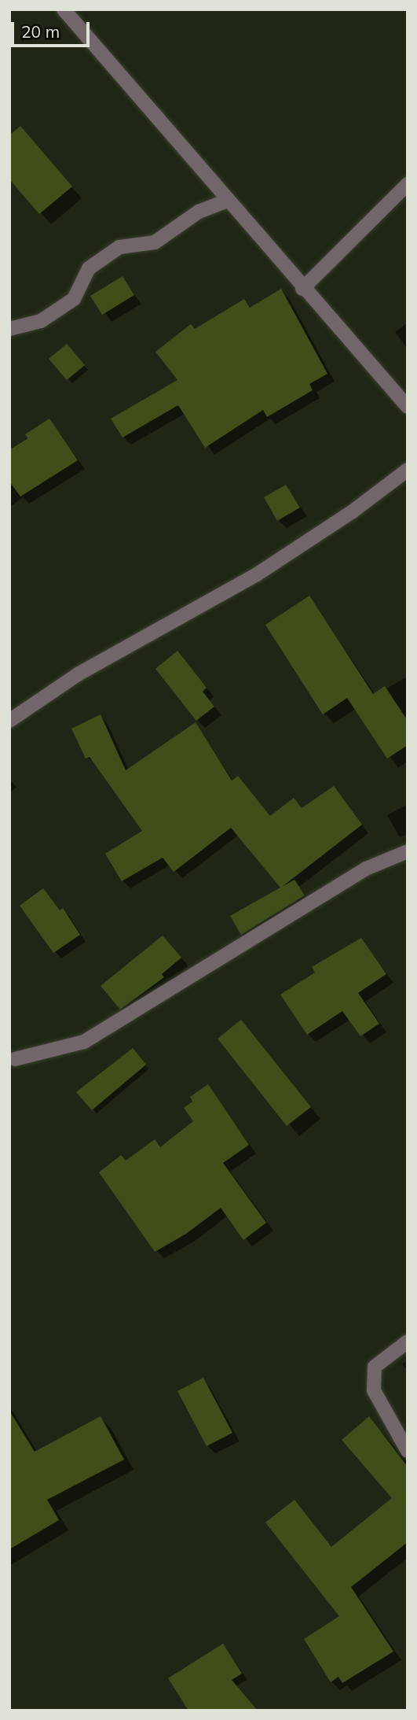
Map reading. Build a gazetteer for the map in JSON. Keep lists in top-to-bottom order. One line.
{"scale_bar":"20 m"}
